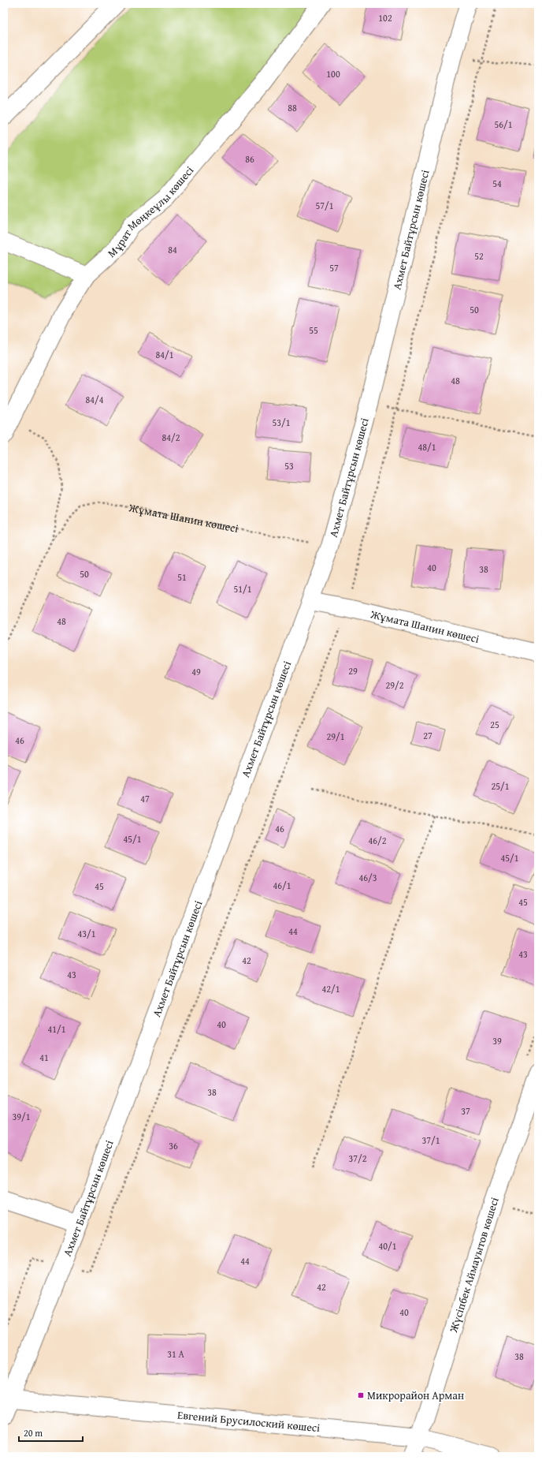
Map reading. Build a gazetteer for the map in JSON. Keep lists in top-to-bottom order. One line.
{"streets":{"street":["Мұрат Мөңкеұлы көшесі","Ахмет Байтұрсын көшесі","Жұмата Шанин көшесі","Жүсіпбек Аймауытов көшесі","Евгений Брусилоский көшесі"]},"crossings":[["Ахмет Байтұрсын көшесі","Жұмата Шанин көшесі"],["Ахмет Байтұрсын көшесі","Евгений Брусилоский көшесі"],["Жүсіпбек Аймауытов көшесі","Евгений Брусилоский көшесі"]],"places":{"transit":["Микрорайон Арман"]},"house_numbers":["102","100","88","56/1","86","54","57/1","84","52","57","50","55","84/1","48","84/4","53/1","84/2","48/1","53","40","38","50","51","51/1","48","29","49","29/2","25","27","29/1","46","25/1","47","46","45/1","46/2","45/1","46/3","46/1","45","45","44","43/1","43","42","43","42/1","40","41/1","39","41","38","37","39/1","37/1","36","37/2","40/1","44","42","40","31 А","38"],"scale_bar":"20 m"}
